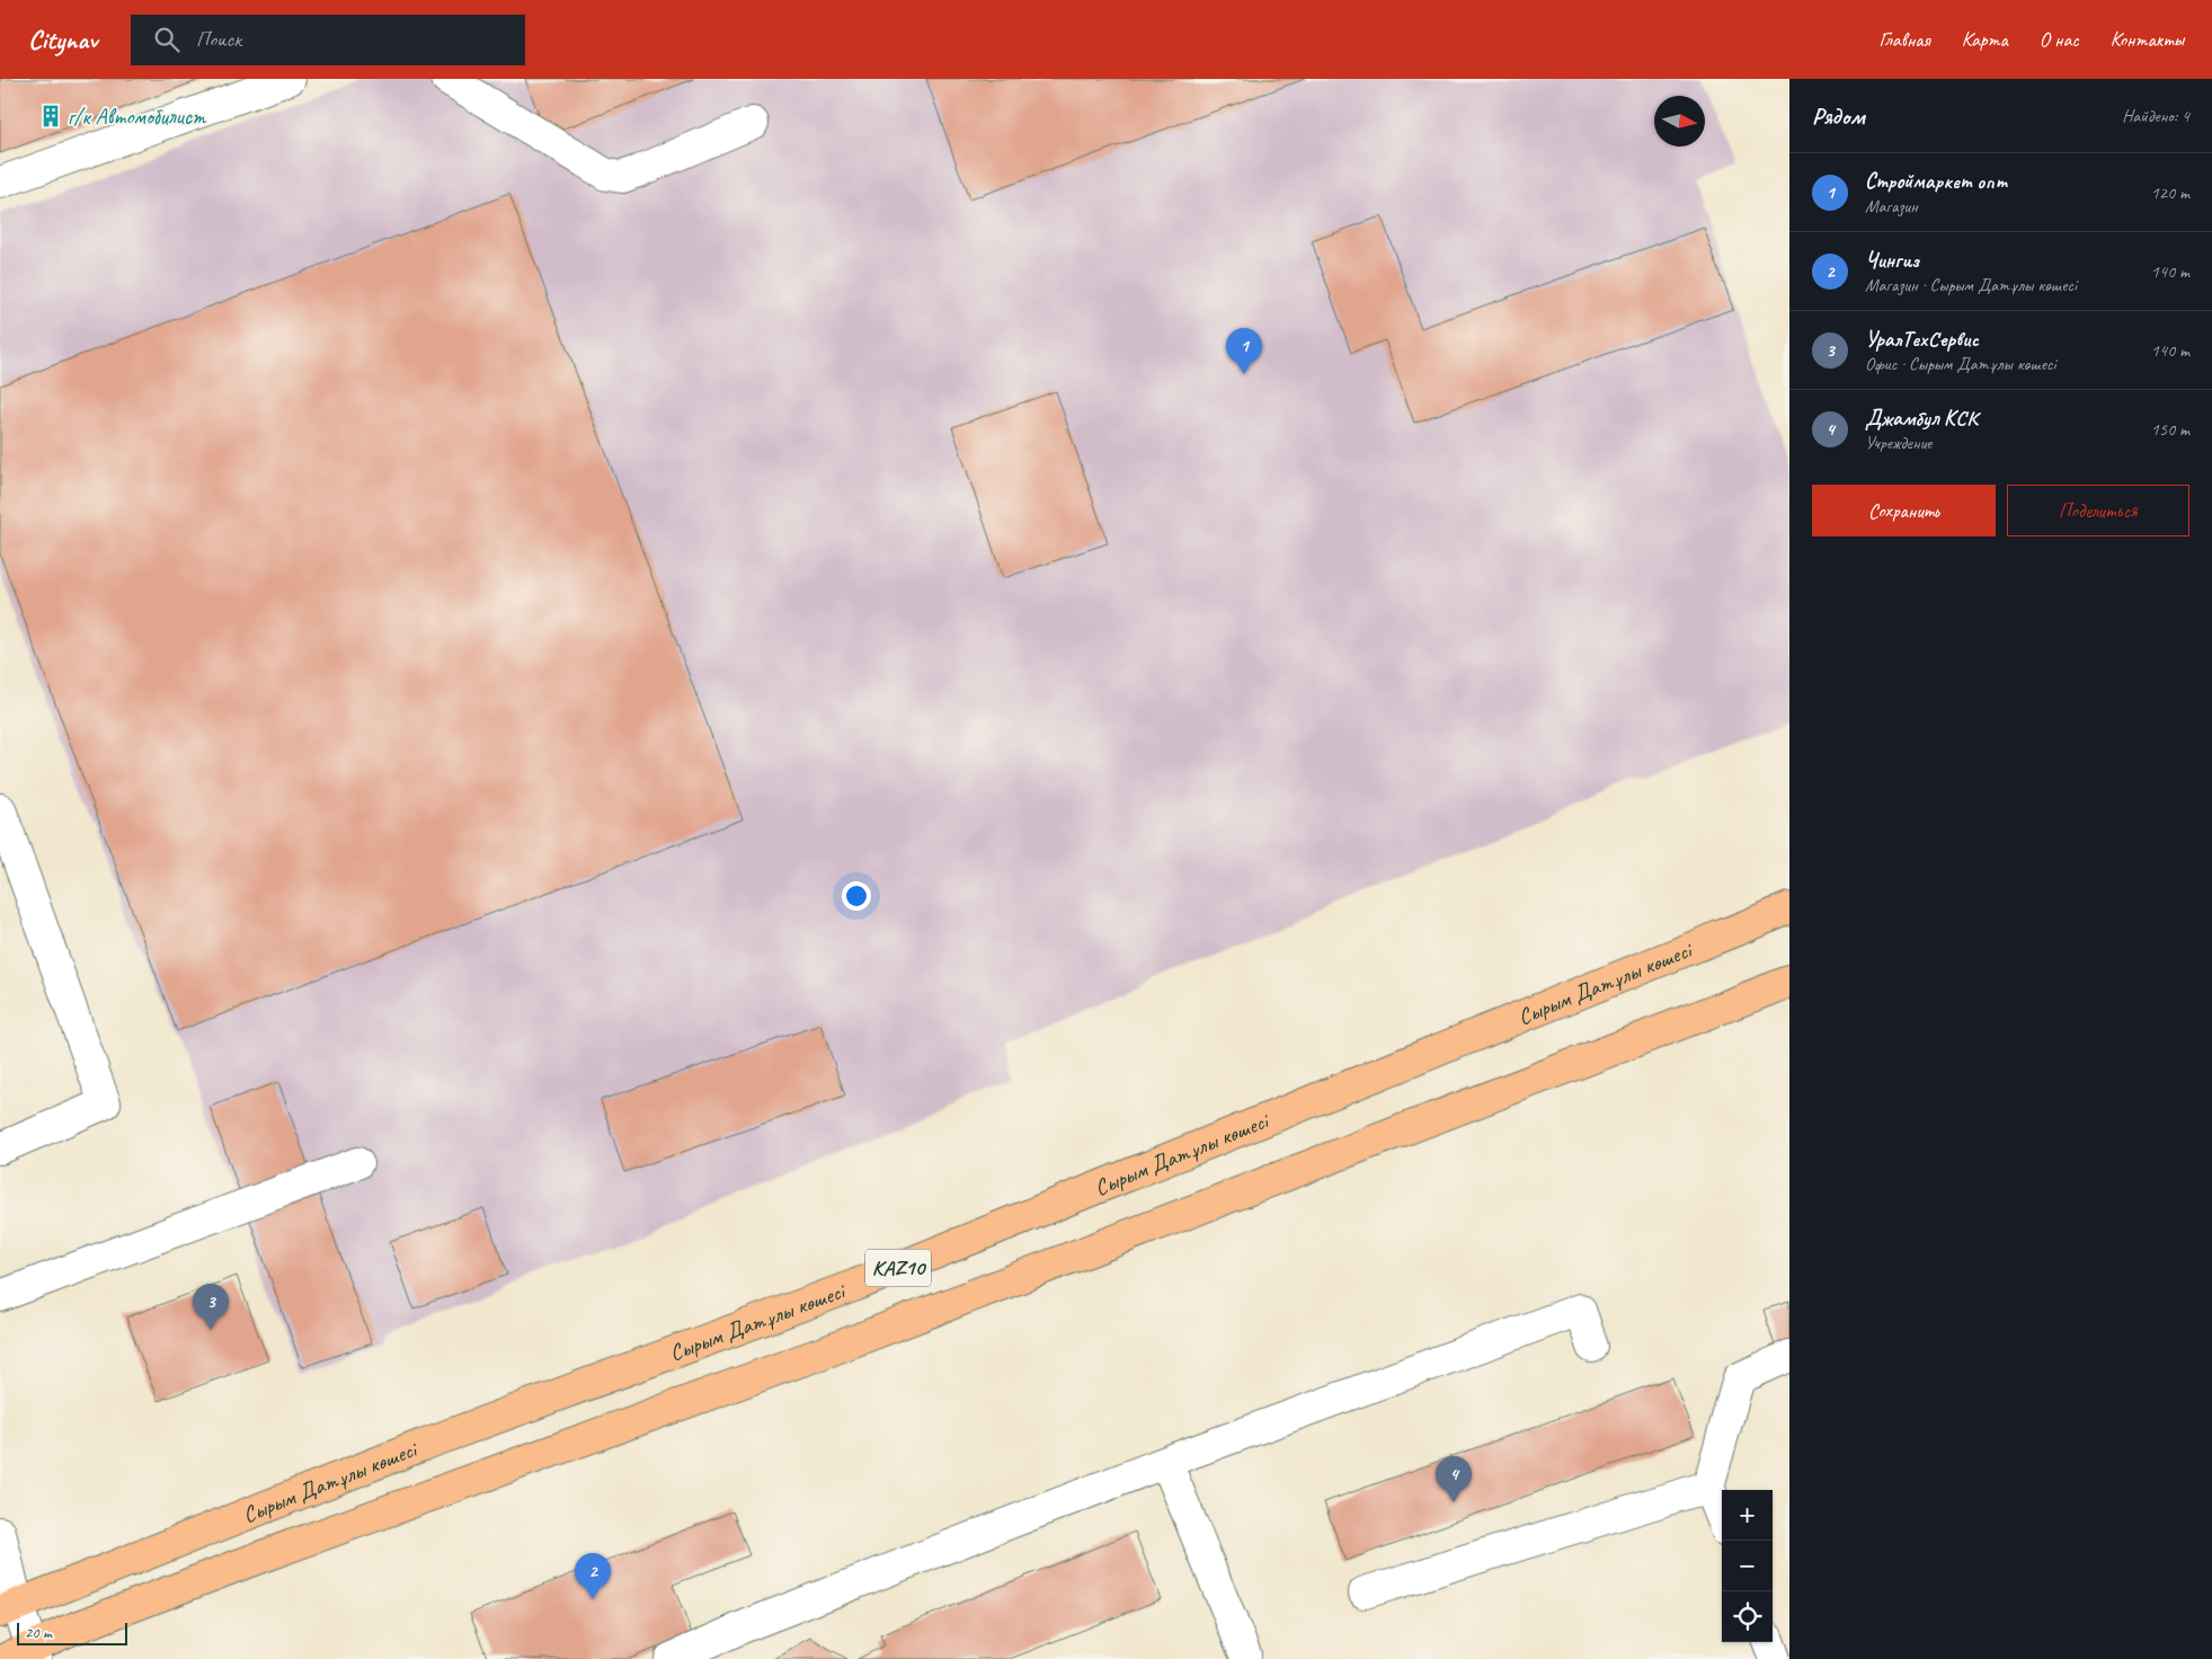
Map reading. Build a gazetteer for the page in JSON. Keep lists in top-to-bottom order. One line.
{"streets":{"highway":["Сырым Датұлы көшесі","KAZ10"]},"places":{"building":["г/к Автомобилист"]},"scale_bar":"20 m","north":"right","page":{"header":"Citynav","search":"Поиск","nav":["Главная","Карта","О нас","Контакты"],"heading":["Рядом","Найдено: 4"],"list":[{"mark":"1","name":"Строймаркет опт","note":"Магазин","value":"120 m"},{"mark":"2","name":"Чингиз","note":"Магазин · Сырым Датұлы көшесі","value":"140 m"},{"mark":"3","name":"УралТехСервис","note":"Офис · Сырым Датұлы көшесі","value":"140 m"},{"mark":"4","name":"Джамбул КСК","note":"Учреждение","value":"150 m"}],"pins":["1","3","4","2"],"buttons":["Сохранить","Поделиться"],"map_buttons":["+","−"],"scale":"20 m"}}
